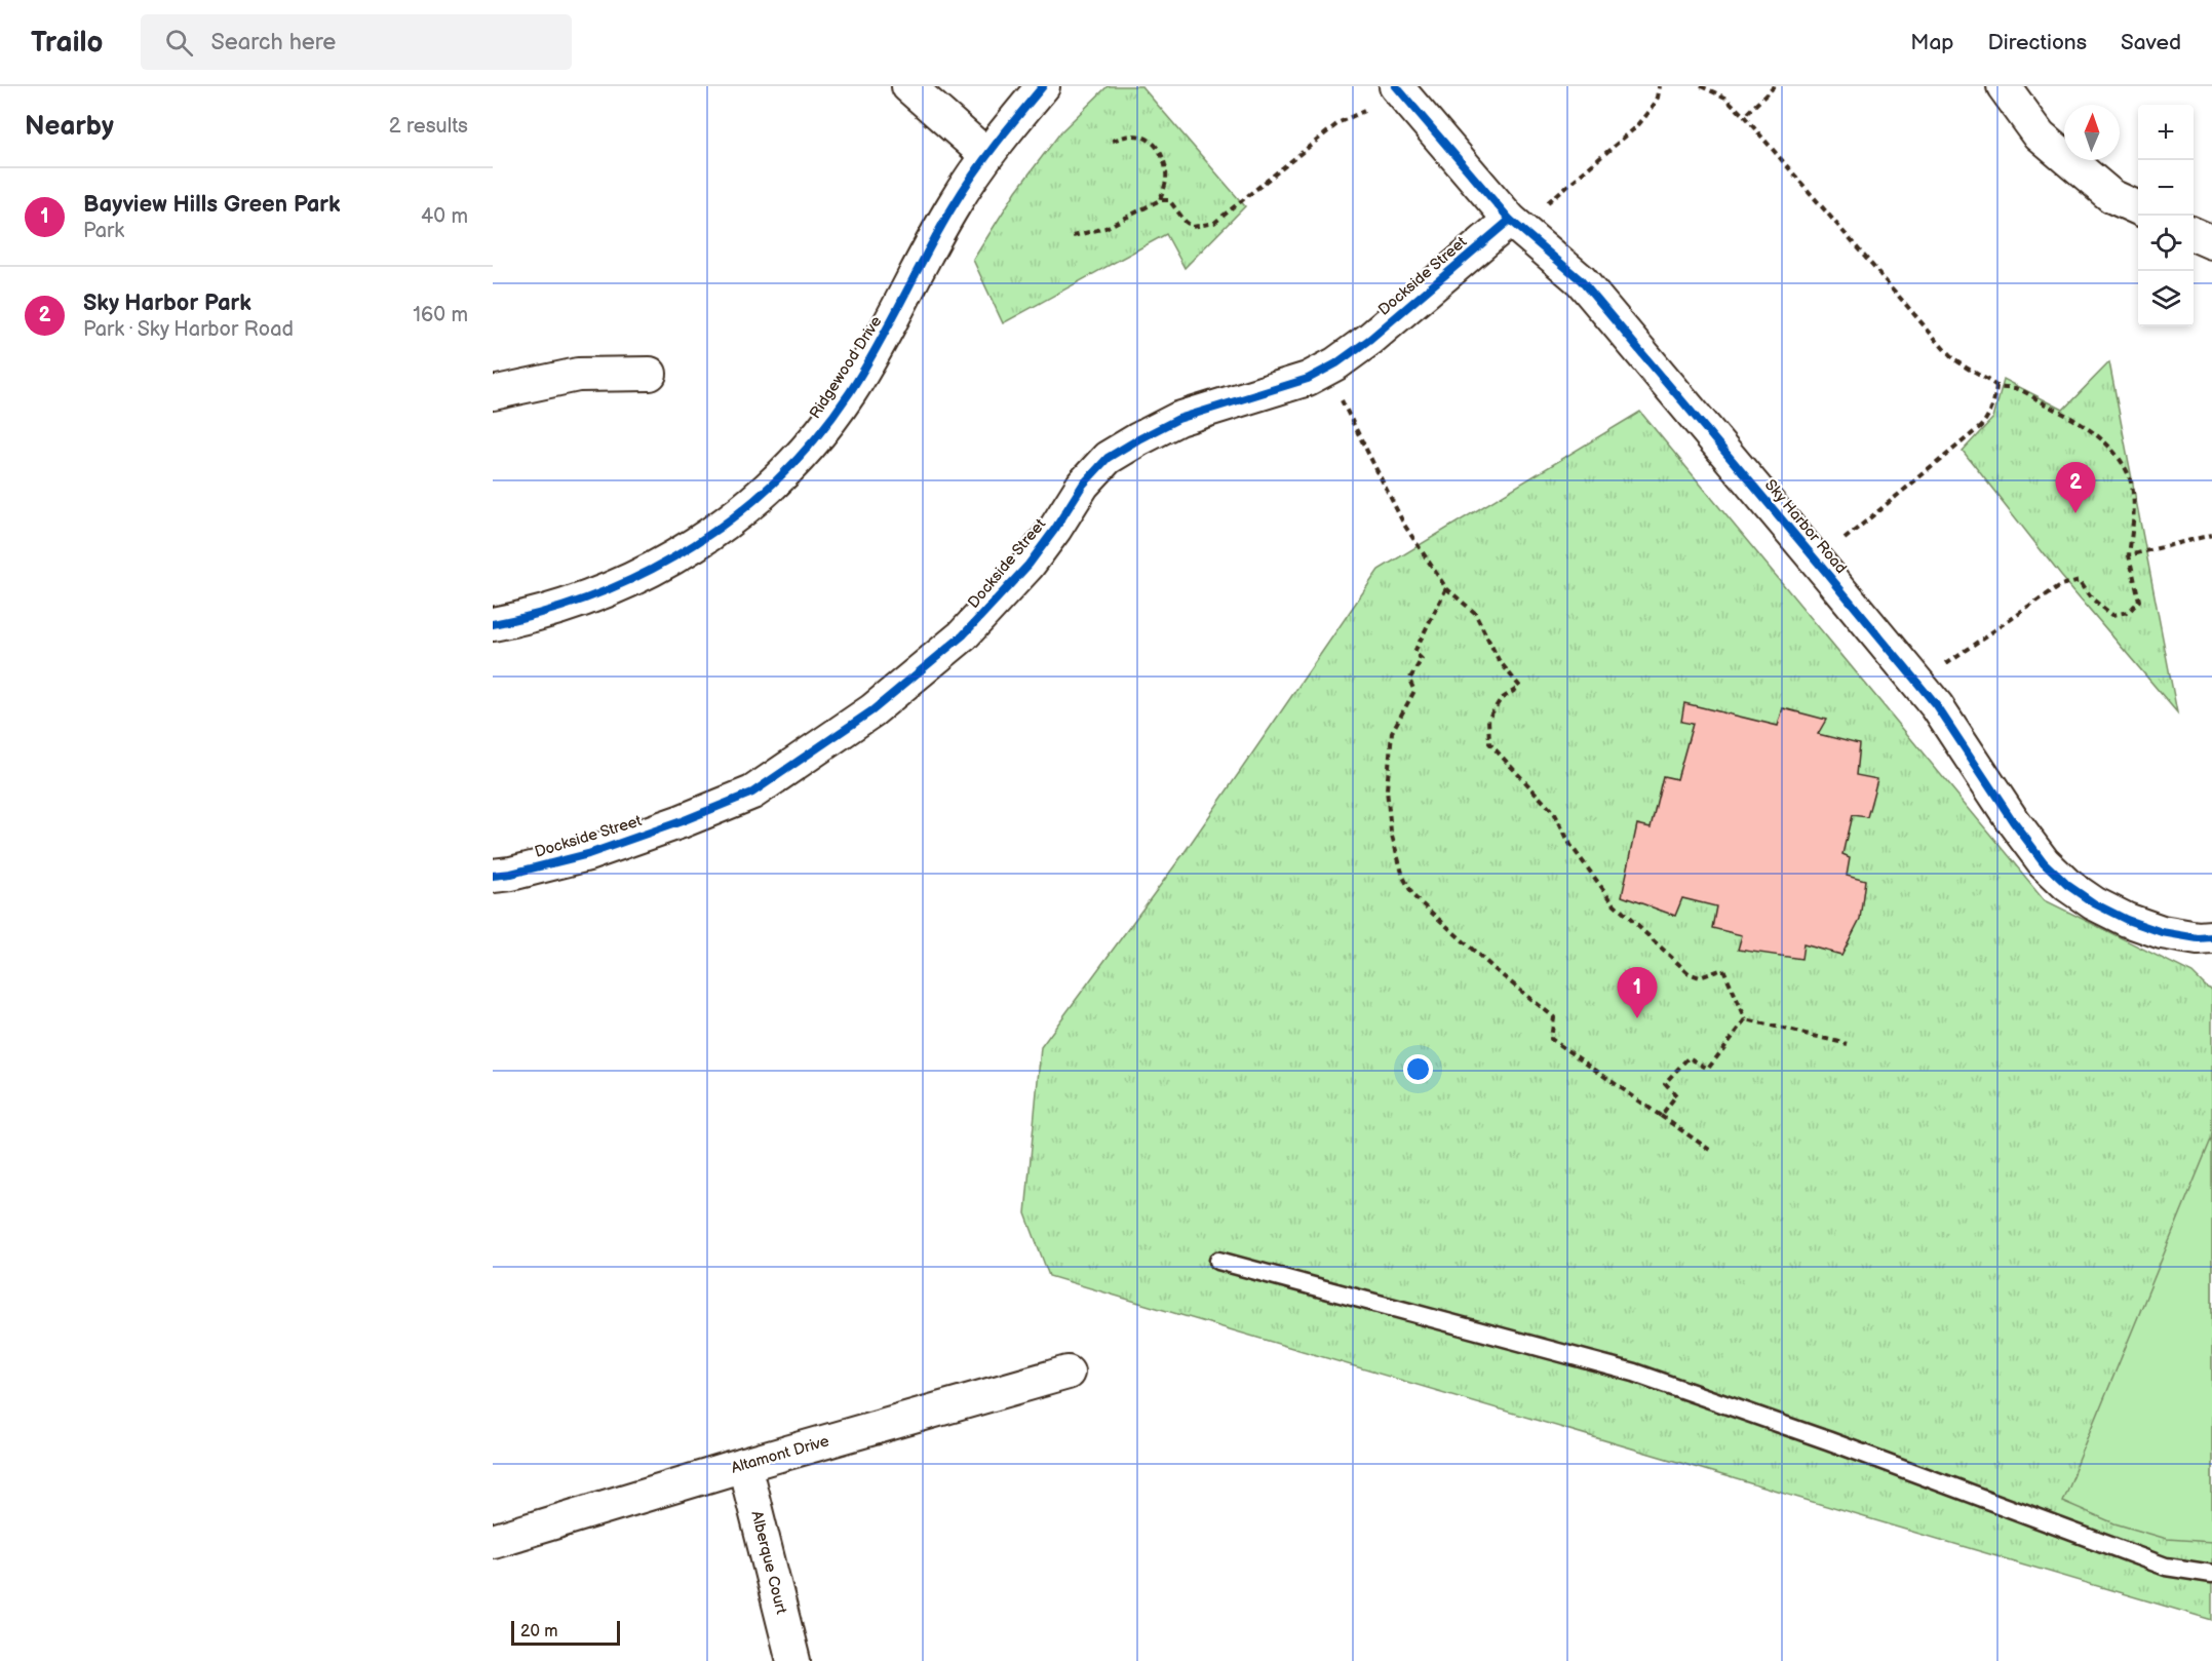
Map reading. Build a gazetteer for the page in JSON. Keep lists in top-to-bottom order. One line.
{"streets":{"street":["Dockside Street","Ridgewood Drive","Sky Harbor Road","Altamont Drive","Alberque Court"]},"crossings":[["Dockside Street","Sky Harbor Road"],["Altamont Drive","Alberque Court"]],"scale_bar":"20 m","north":"top","page":{"header":"Trailo","search":"Search here","nav":["Map","Directions","Saved"],"heading":["Nearby","2 results"],"map_buttons":["+","−"],"list":[{"mark":"1","name":"Bayview Hills Green Park","note":"Park","value":"40 m"},{"mark":"2","name":"Sky Harbor Park","note":"Park · Sky Harbor Road","value":"160 m"}],"pins":["2","1"],"scale":"20 m"}}
